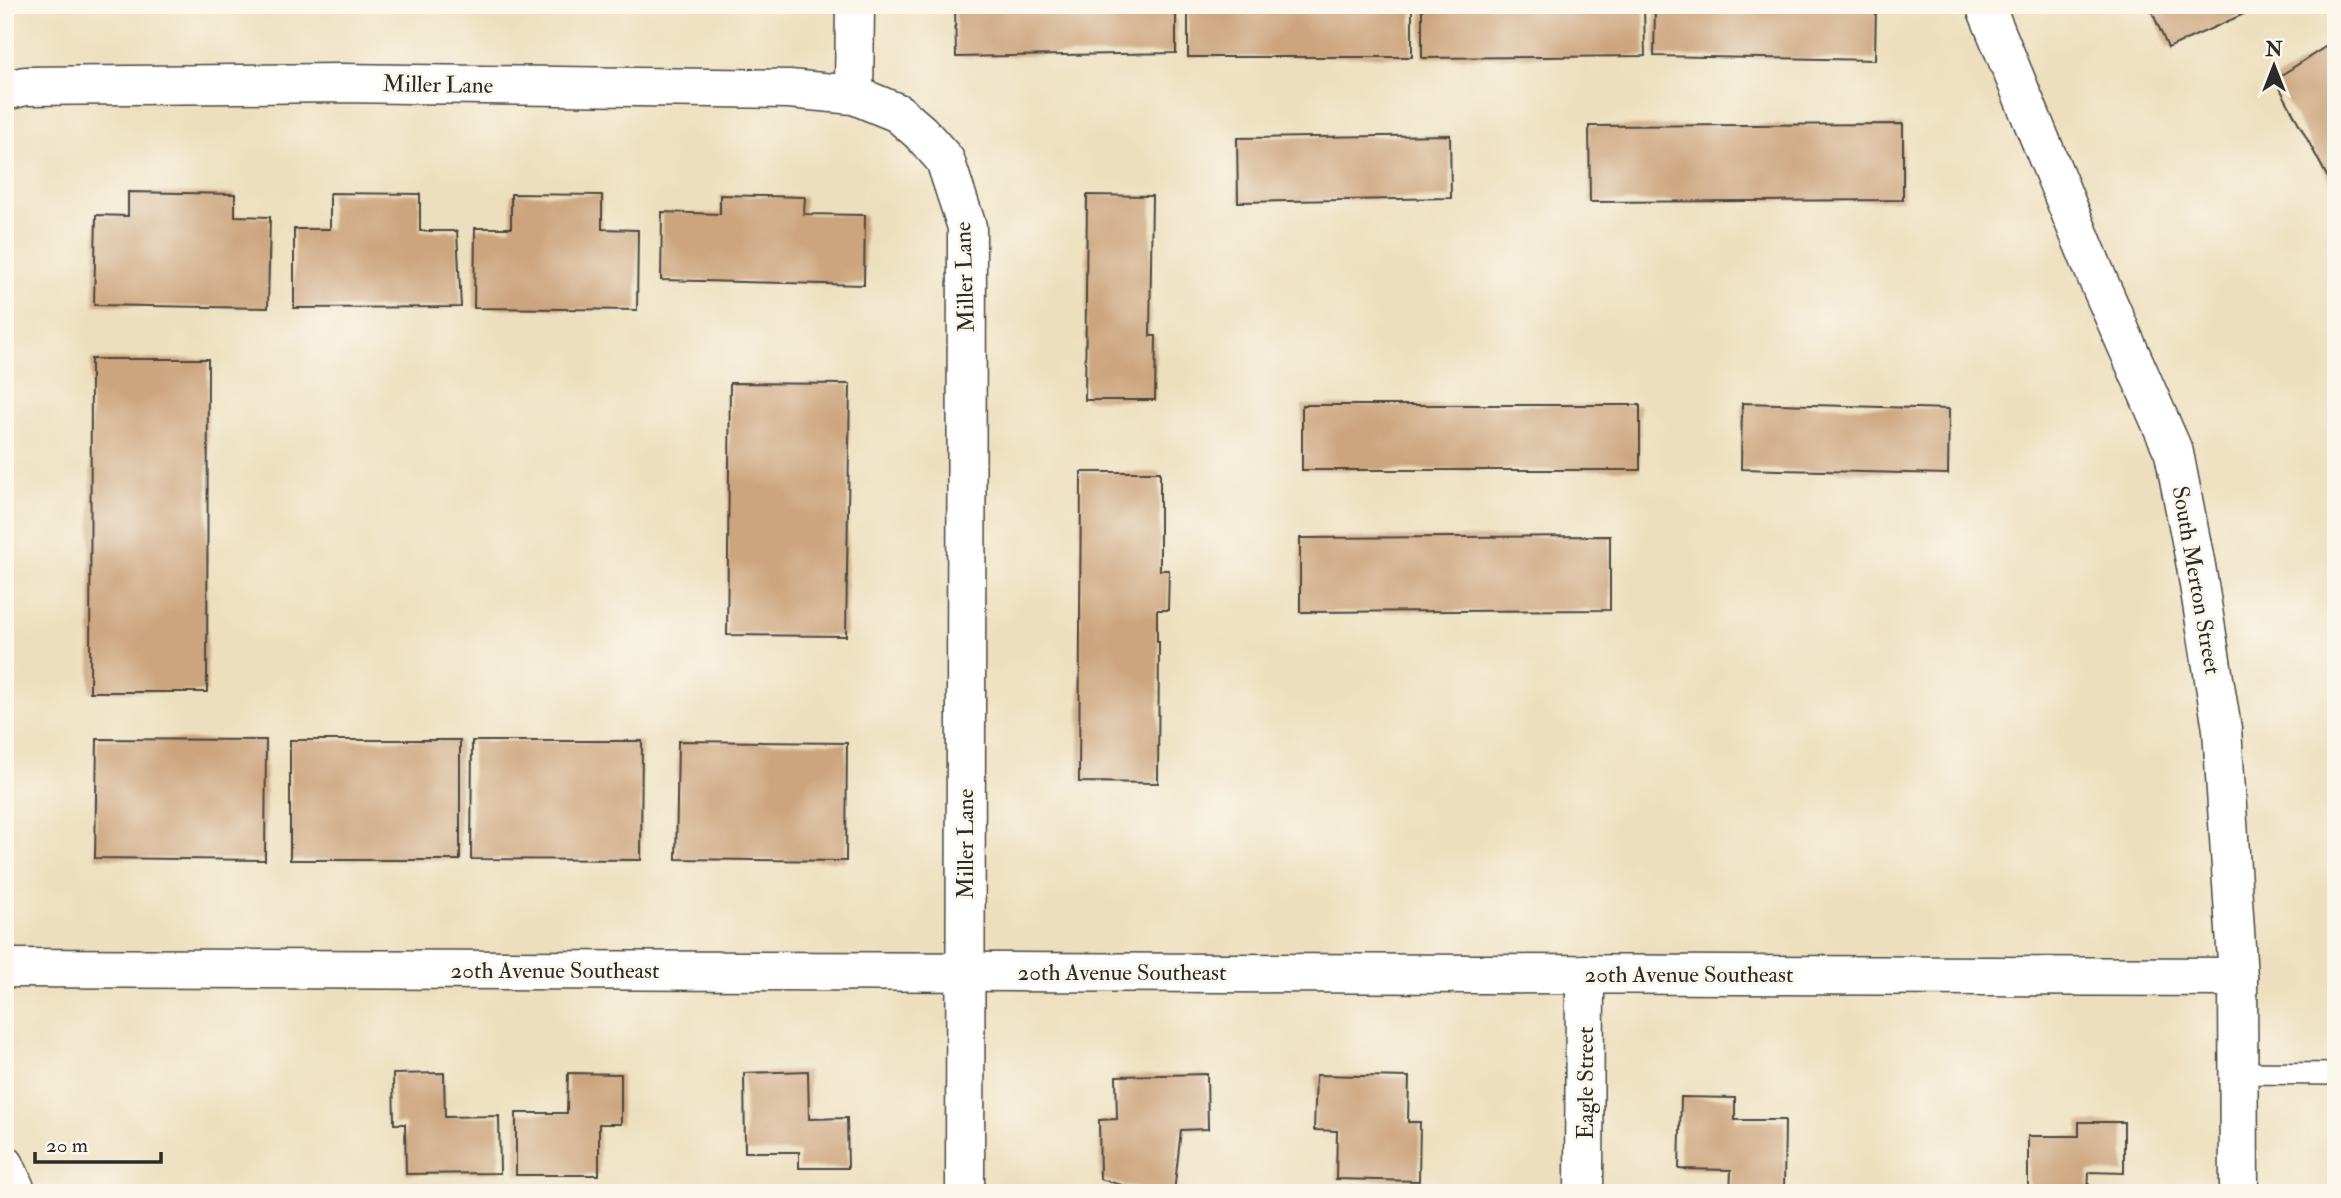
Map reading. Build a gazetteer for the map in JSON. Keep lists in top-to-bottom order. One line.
{"streets":{"street":["Miller Lane","South Merton Street","20th Avenue Southeast","Eagle Street"]},"crossings":[["Miller Lane","20th Avenue Southeast"],["South Merton Street","20th Avenue Southeast"],["20th Avenue Southeast","Eagle Street"]],"scale_bar":"20 m","north":"top"}
